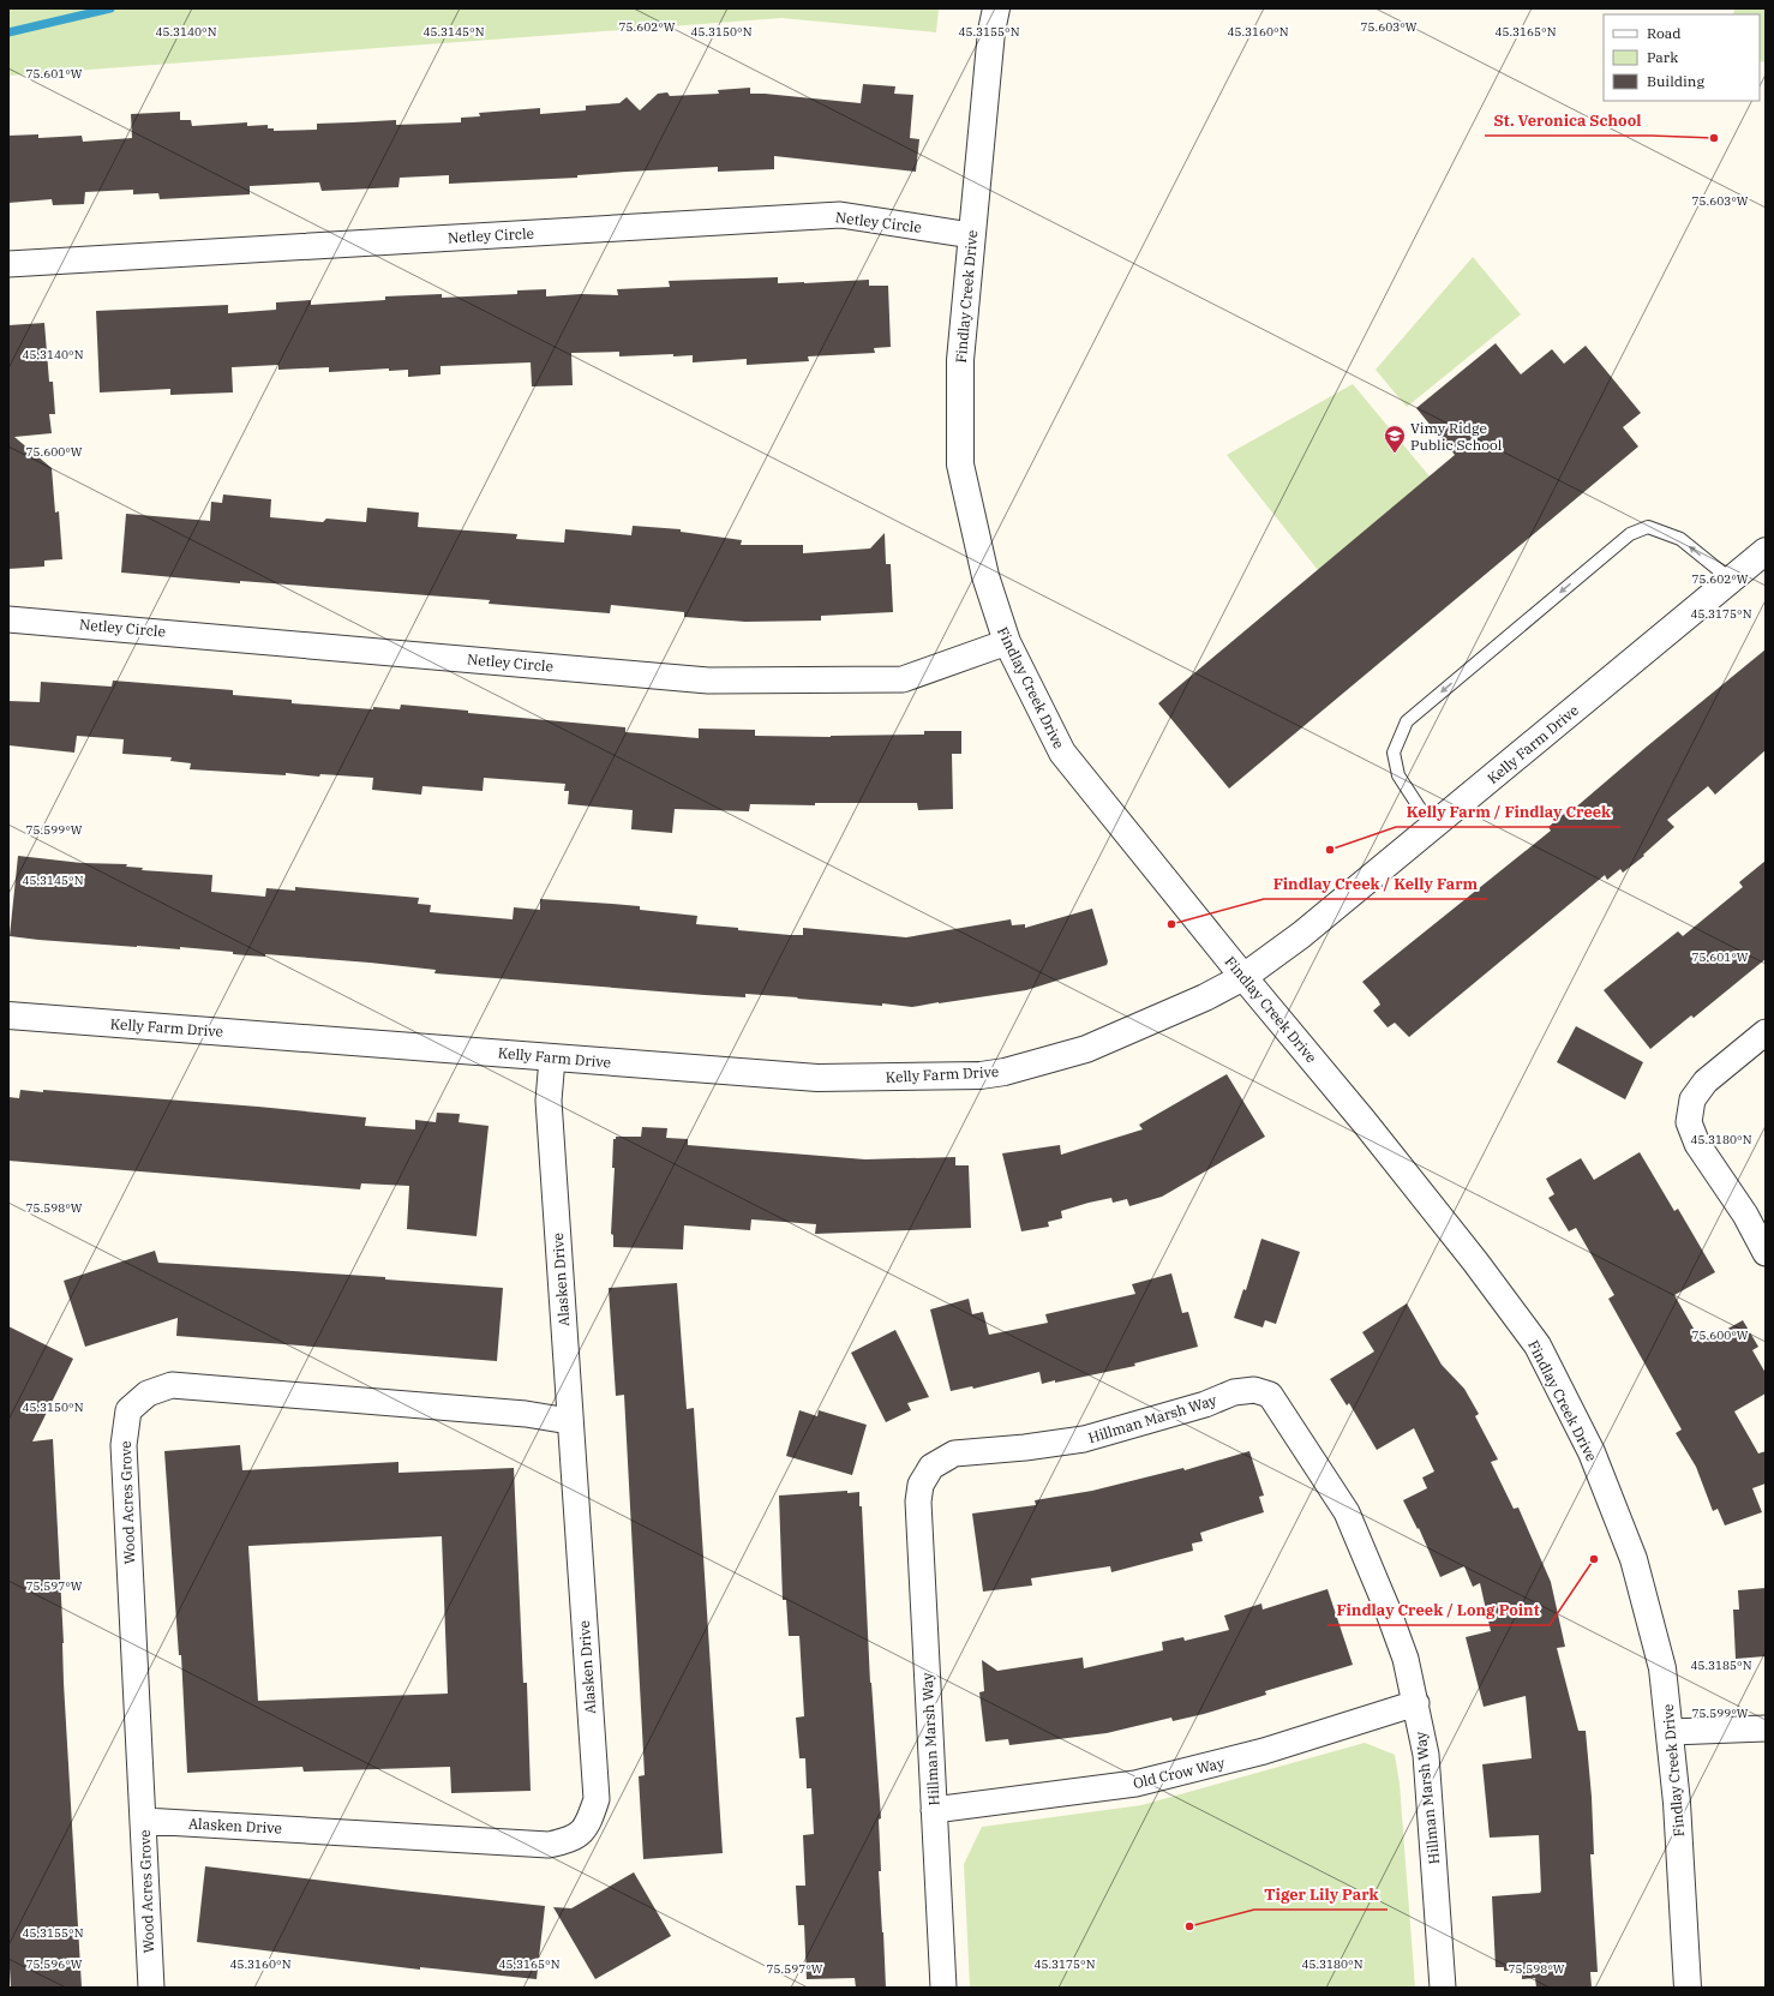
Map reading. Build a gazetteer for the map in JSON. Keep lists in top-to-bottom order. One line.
{"streets":{"street":["Netley Circle","Findlay Creek Drive","Kelly Farm Drive","Alasken Drive","Hillman Marsh Way","Wood Acres Grove","Old Crow Way"]},"crossings":[["Netley Circle","Findlay Creek Drive"],["Findlay Creek Drive","Kelly Farm Drive"],["Kelly Farm Drive","Alasken Drive"],["Alasken Drive","Wood Acres Grove"],["Hillman Marsh Way","Old Crow Way"]],"places":{"other":["St. Veronica School","Kelly Farm / Findlay Creek","Findlay Creek / Kelly Farm","Findlay Creek / Long Point","Tiger Lily Park"],"school or university":["Vimy Ridge Public School"]},"legend":["Road","Park","Building"],"coordinates":["75.602°W","75.603°W","45.3140°N","45.3145°N","45.3150°N","45.3155°N","45.3160°N","45.3165°N","75.601°W","75.600°W","45.3175°N","75.599°W","45.3180°N","75.598°W","75.597°W","45.3185°N","75.596°W"]}
